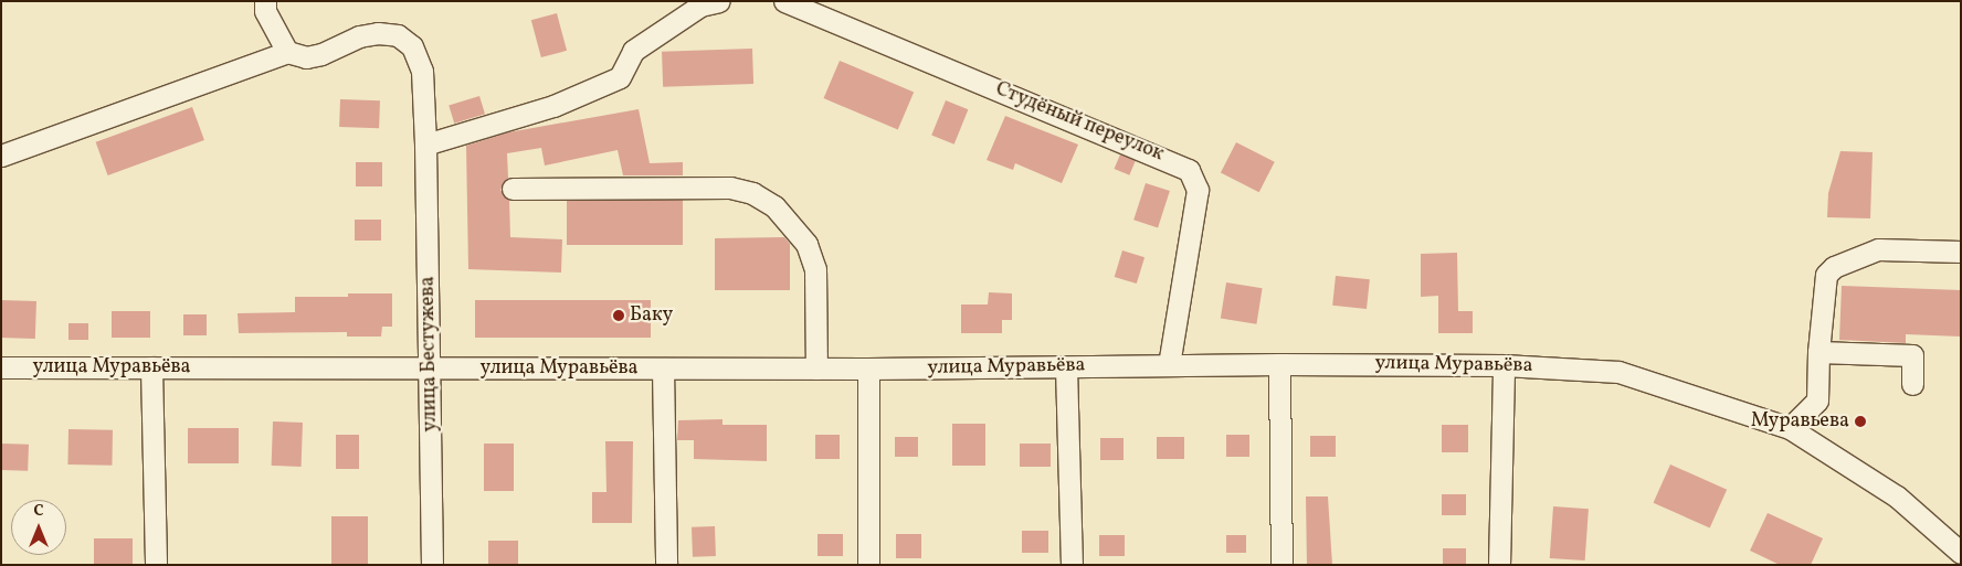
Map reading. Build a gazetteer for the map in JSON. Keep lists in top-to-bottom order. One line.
{"streets":{"street":["Студёный переулок","улица Бестужева","улица Муравьёва"]},"crossings":[["Студёный переулок","улица Муравьёва"],["улица Бестужева","улица Муравьёва"]],"places":["Баку","Муравьева"],"north":"top"}
